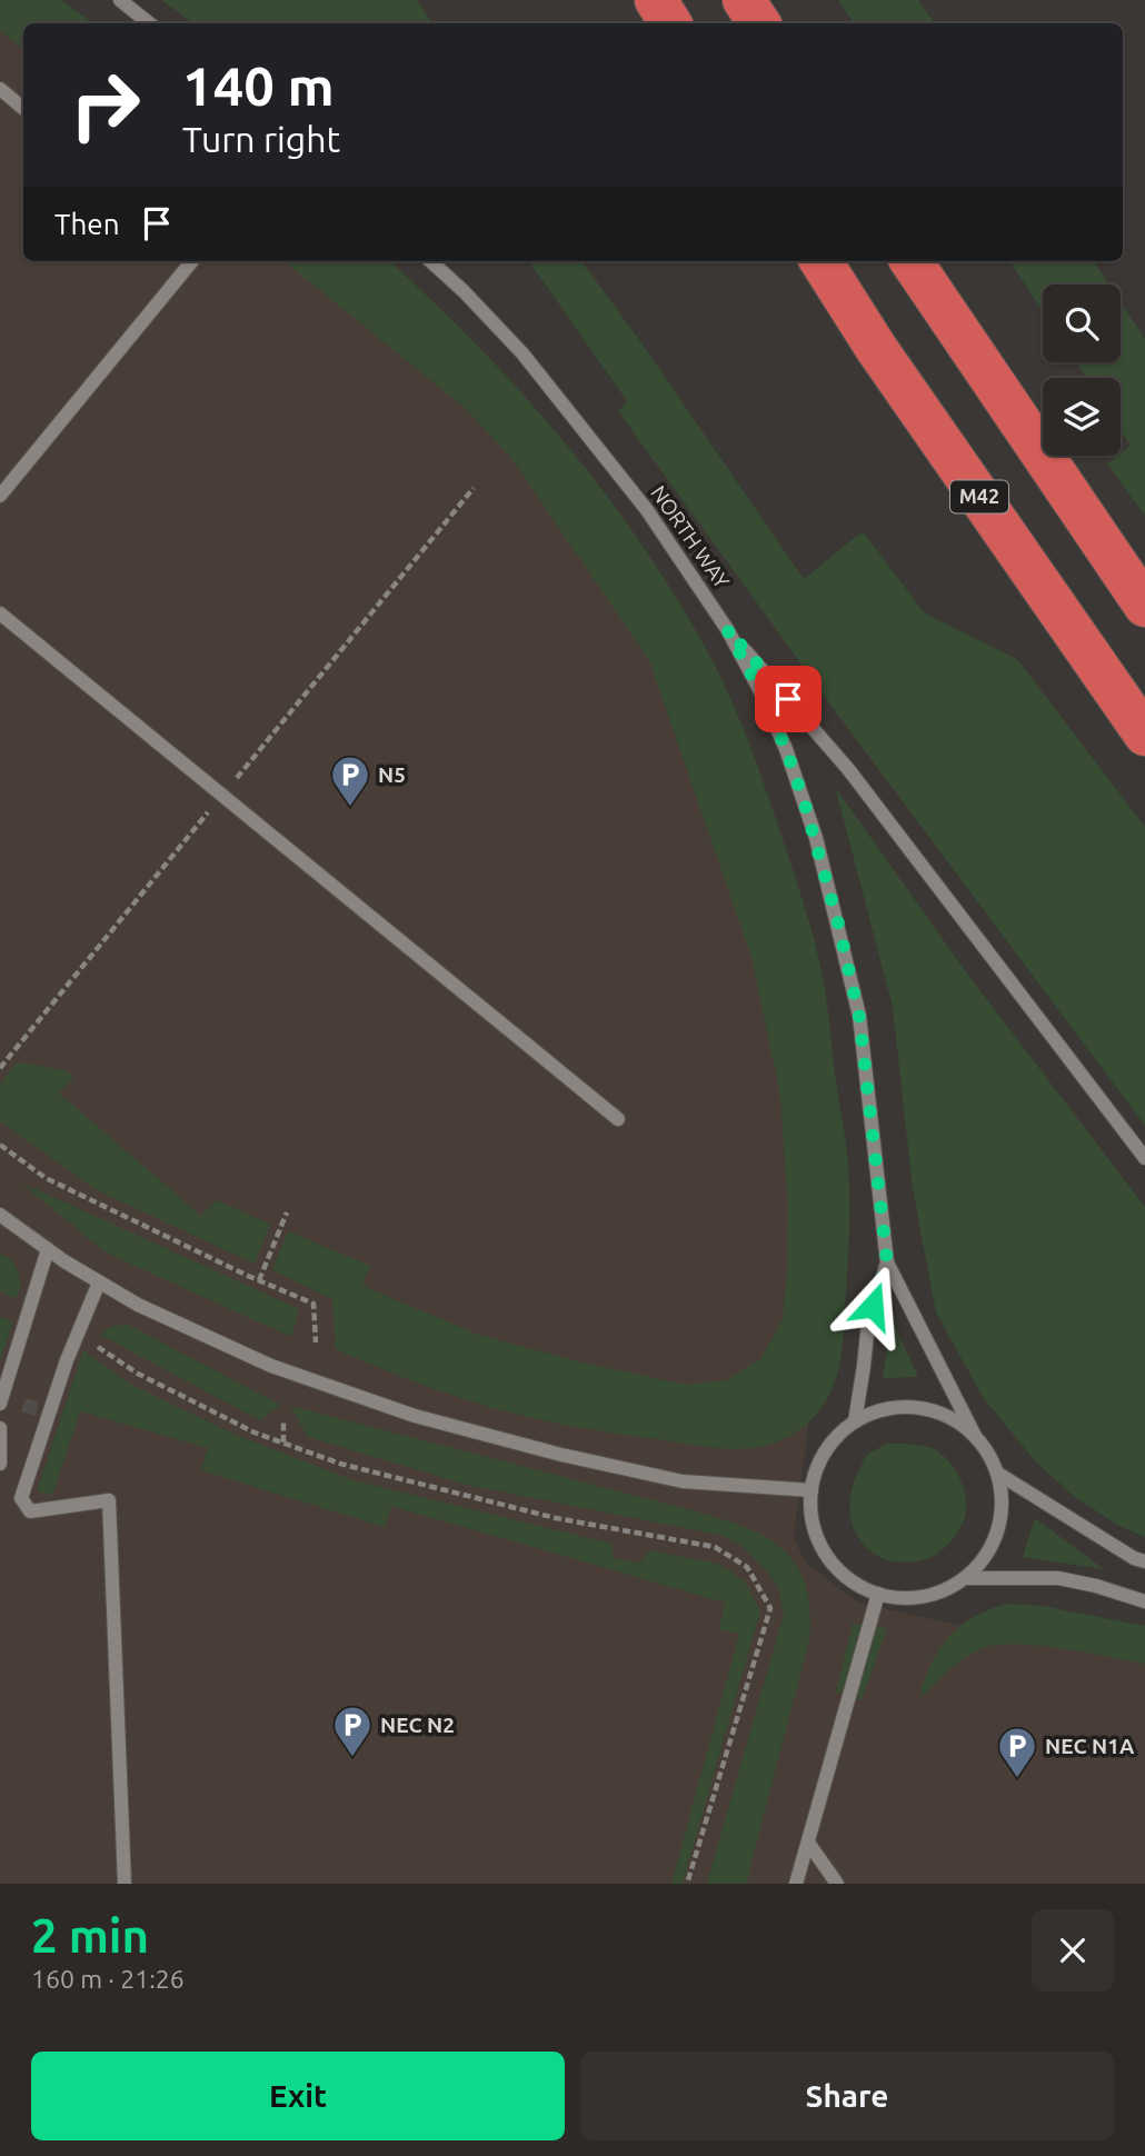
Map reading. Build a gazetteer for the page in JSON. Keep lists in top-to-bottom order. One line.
{"streets":{"highway":["M42"],"street":["NORTH WAY"]},"places":{"parking":["N5","NEC N2","NEC N1A"]},"page":{"turn":["140 m","Turn right"],"then":"Then","heading":["2 min","160 m · 21:26"],"buttons":["Exit","Share"]}}
